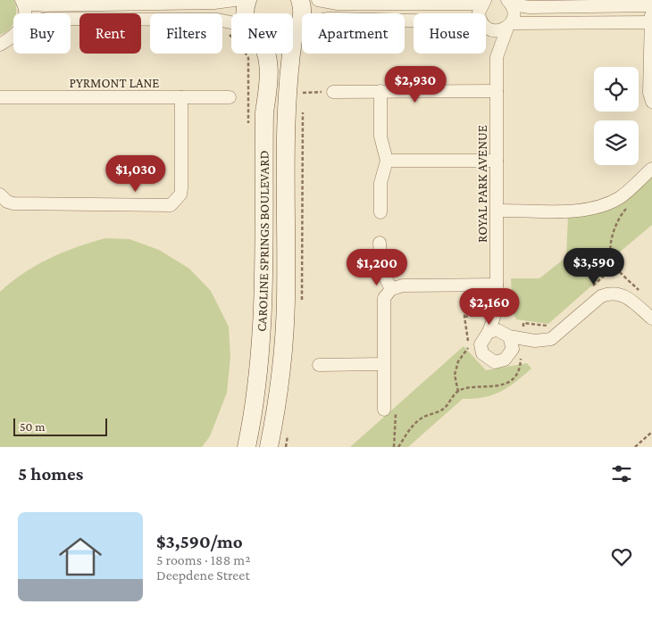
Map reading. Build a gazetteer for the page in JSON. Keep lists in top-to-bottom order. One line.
{"streets":{"main road":["CAROLINE SPRINGS BOULEVARD"],"street":["PYRMONT LANE","ROYAL PARK AVENUE"]},"scale_bar":"50 m","page":{"chip":["Buy","Rent","Filters","New","Apartment","House"],"price":["$2,930","$1,030","$3,590","$1,200","$2,160"],"scale":"50 m","heading":"5 homes","list":[{"name":"$3,590/mo","note":"5 rooms · 188 m² · Deepdene Street"}]}}
